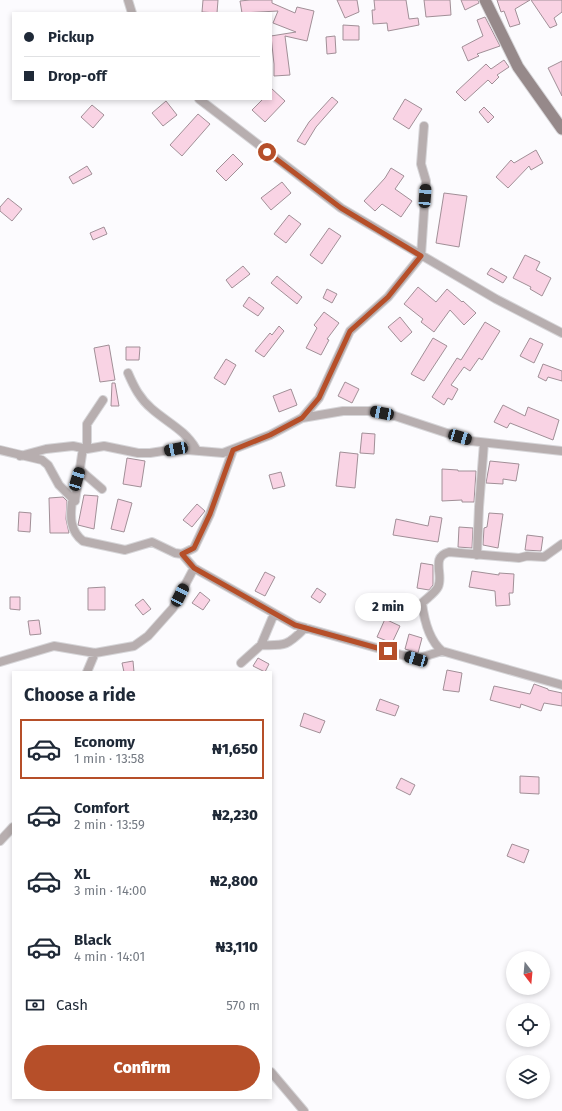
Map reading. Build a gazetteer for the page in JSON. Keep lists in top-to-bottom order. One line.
{"north":"bottom","page":{"banner":["Pickup","Drop-off"],"bubble":"2 min","heading":"Choose a ride","list":[{"name":"Economy","note":"1 min · 13:58","value":"₦1,650"},{"name":"Comfort","note":"2 min · 13:59","value":"₦2,230"},{"name":"XL","note":"3 min · 14:00","value":"₦2,800"},{"name":"Black","note":"4 min · 14:01","value":"₦3,110"}],"pay":["Cash","570 m"],"buttons":"Confirm"}}
